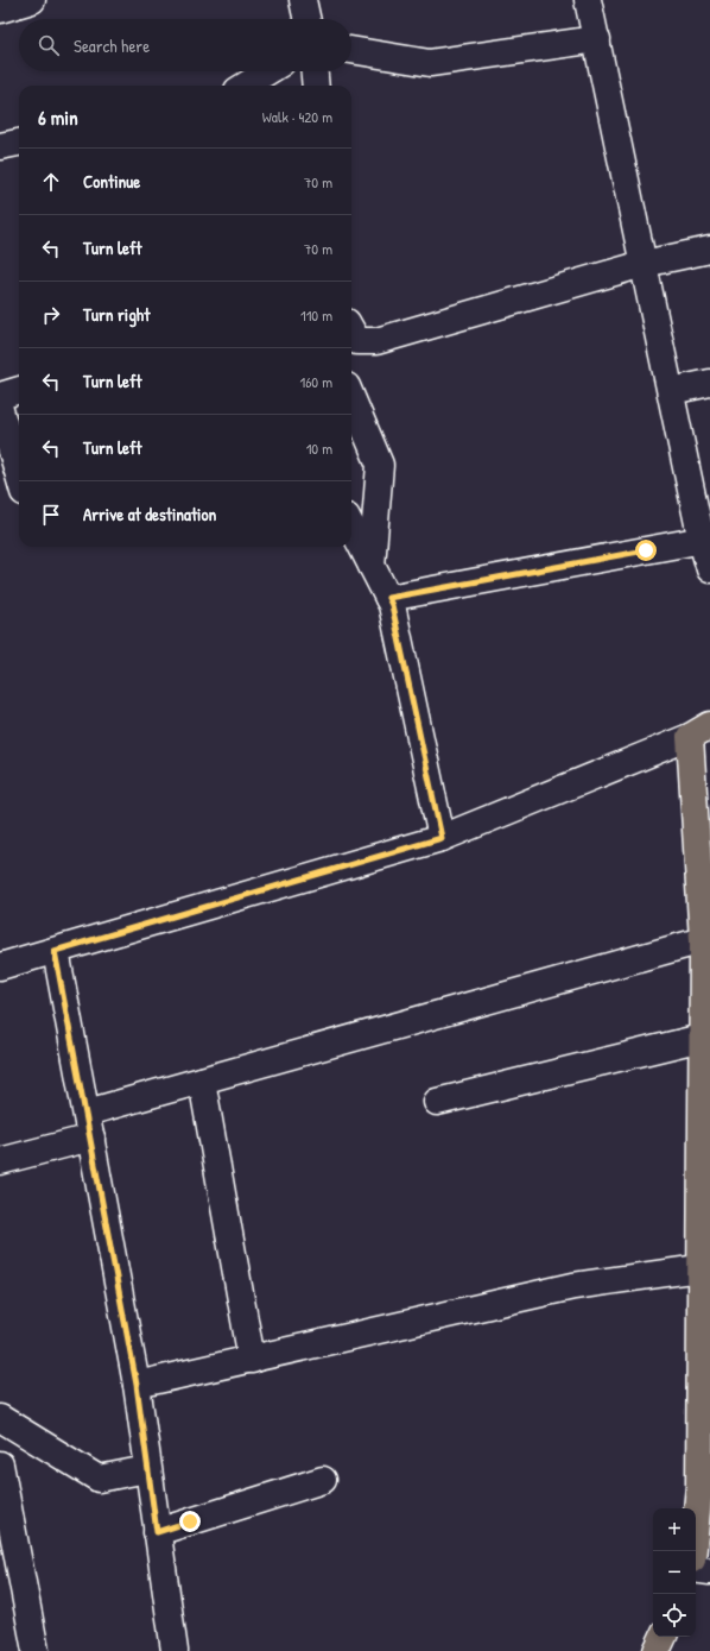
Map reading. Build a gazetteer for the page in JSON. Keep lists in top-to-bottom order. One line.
{"page":{"search":"Search here","heading":["6 min","Walk · 420 m"],"list":[["Continue","70 m"],["Turn left","70 m"],["Turn right","110 m"],["Turn left","160 m"],["Turn left","10 m"],"Arrive at destination"],"map_buttons":["+","−"]}}
